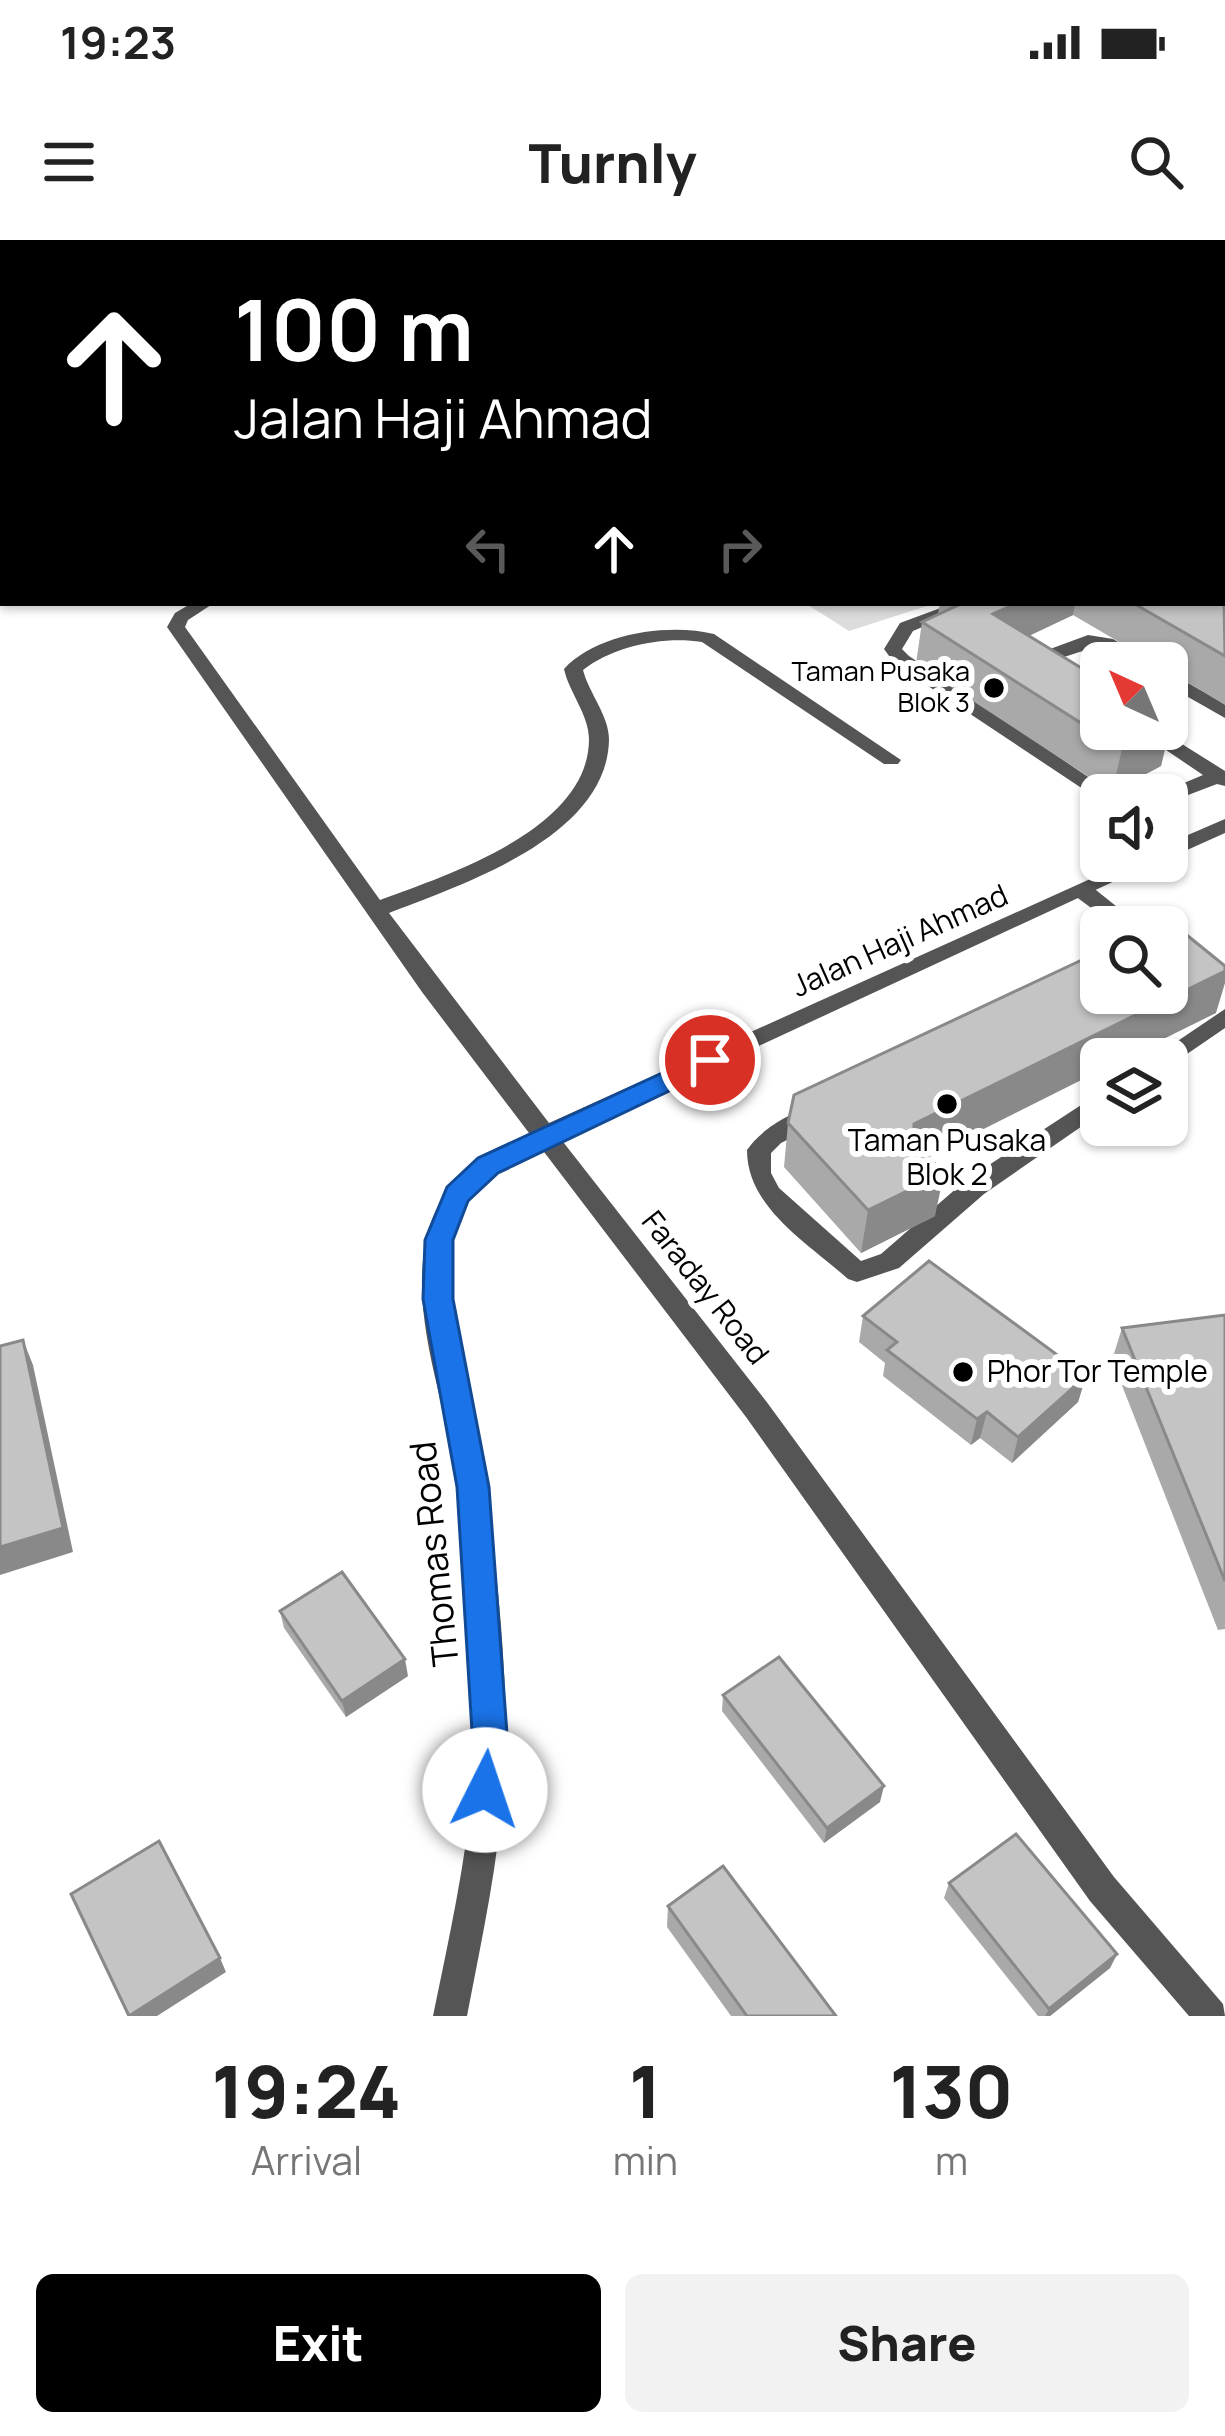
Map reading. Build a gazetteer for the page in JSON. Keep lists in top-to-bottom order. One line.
{"streets":{"street":["Jalan Haji Ahmad","Faraday Road","Thomas Road"]},"crossings":[["Jalan Haji Ahmad","Faraday Road"],["Jalan Haji Ahmad","Thomas Road"],["Faraday Road","Thomas Road"]],"places":["Taman Pusaka Blok 3","Taman Pusaka Blok 2","Phor Tor Temple"],"north":"top left","page":{"status":"19:23","header":"Turnly","turn":["100 m","Jalan Haji Ahmad"],"eta":["19:24","Arrival","1","min","130","m"],"buttons":["Exit","Share"]}}
